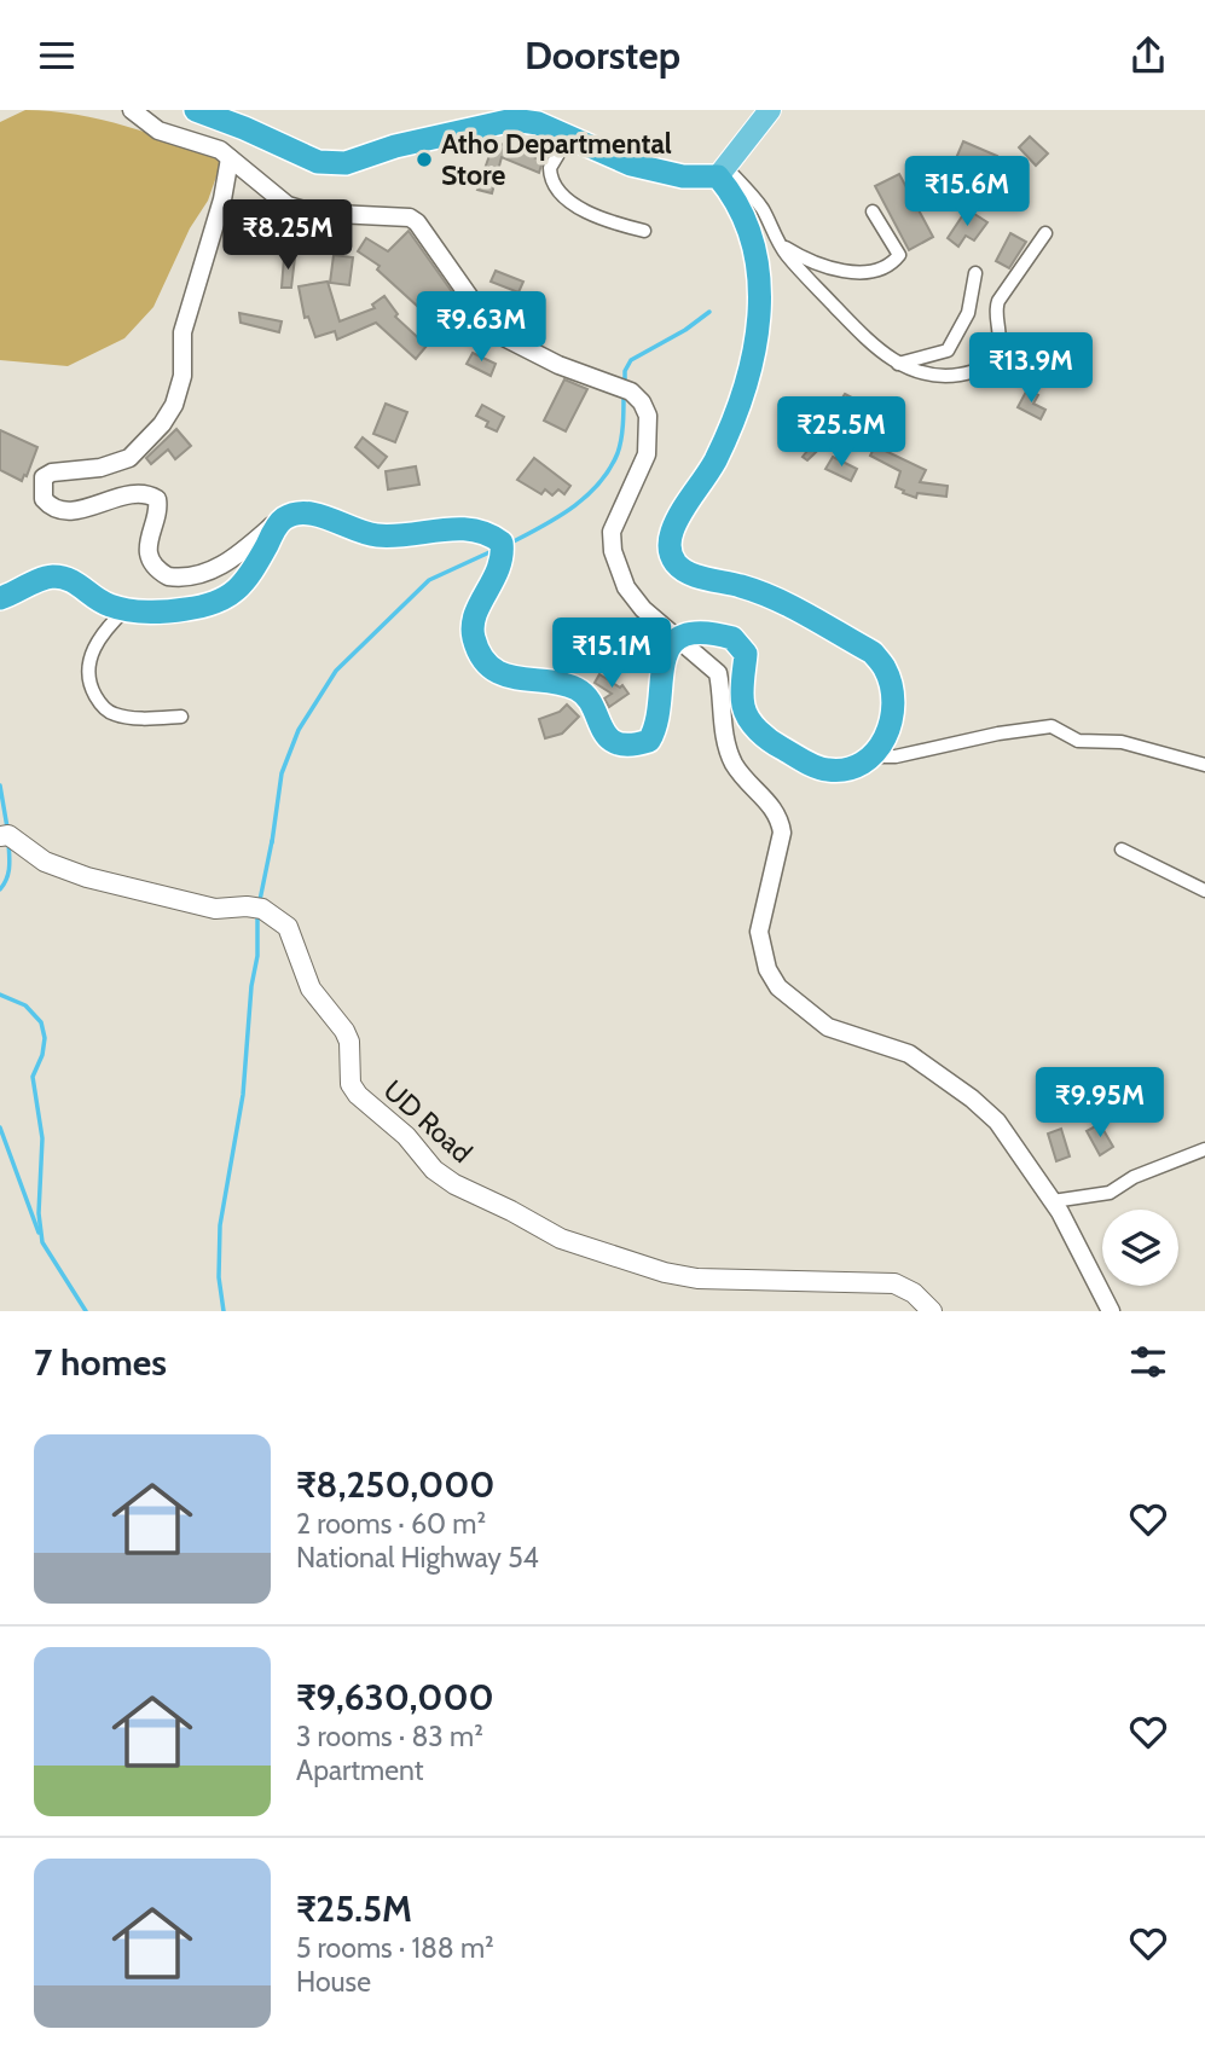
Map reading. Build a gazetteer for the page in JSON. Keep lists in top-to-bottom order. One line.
{"streets":{"main road":["UD Road"]},"places":["Atho Departmental Store"],"page":{"header":"Doorstep","price":["₹15.6M","₹8.25M","₹9.63M","₹13.9M","₹25.5M","₹15.1M","₹9.95M"],"heading":"7 homes","list":[{"name":"₹8,250,000","note":"2 rooms · 60 m² · National Highway 54"},{"name":"₹9,630,000","note":"3 rooms · 83 m² · Apartment"},{"name":"₹25.5M","note":"5 rooms · 188 m² · House"}]}}
